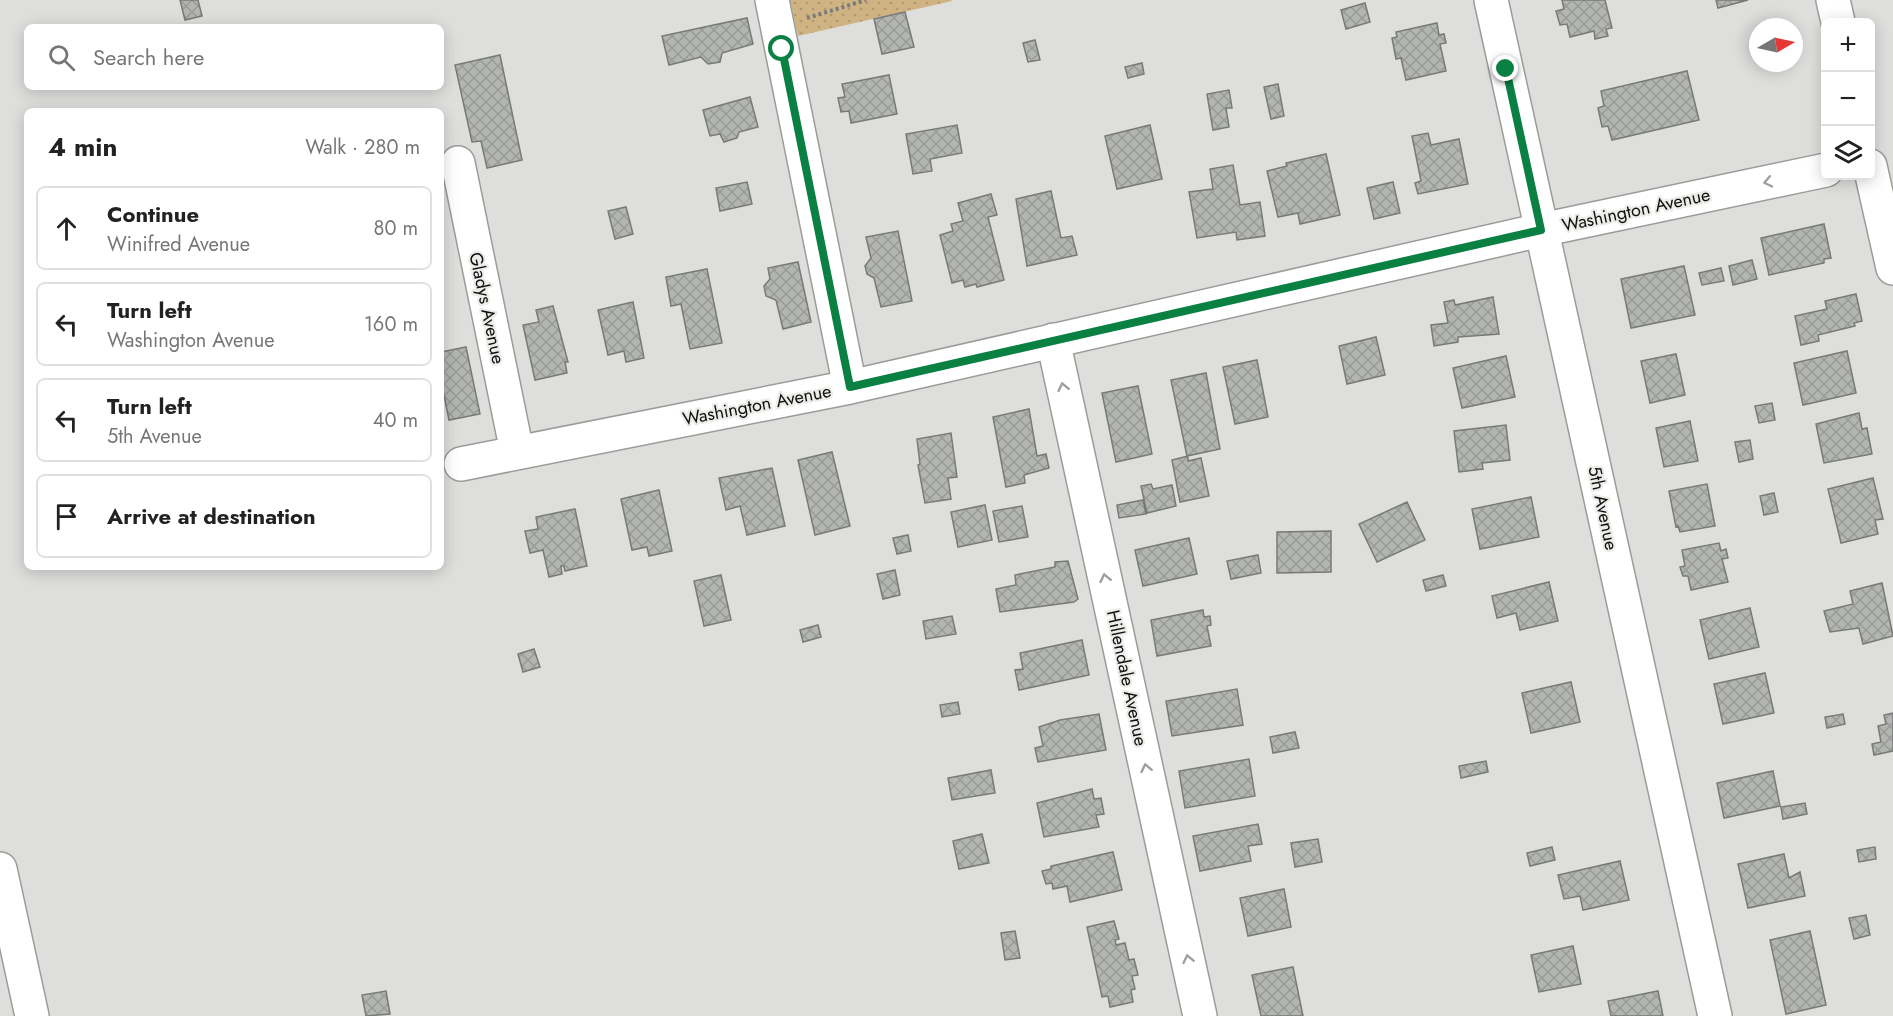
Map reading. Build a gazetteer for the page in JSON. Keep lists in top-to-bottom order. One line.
{"streets":{"street":["Washington Avenue","Gladys Avenue","5th Avenue","Hillendale Avenue"]},"crossings":[["Washington Avenue","Gladys Avenue"],["Washington Avenue","5th Avenue"],["Washington Avenue","Hillendale Avenue"]],"one_way":["Hillendale Avenue"],"north":"right","page":{"map_buttons":["+","−"],"search":"Search here","heading":["4 min","Walk · 280 m"],"list":[["Continue","Winifred Avenue","80 m"],["Turn left","Washington Avenue","160 m"],["Turn left","5th Avenue","40 m"],"Arrive at destination"]}}
